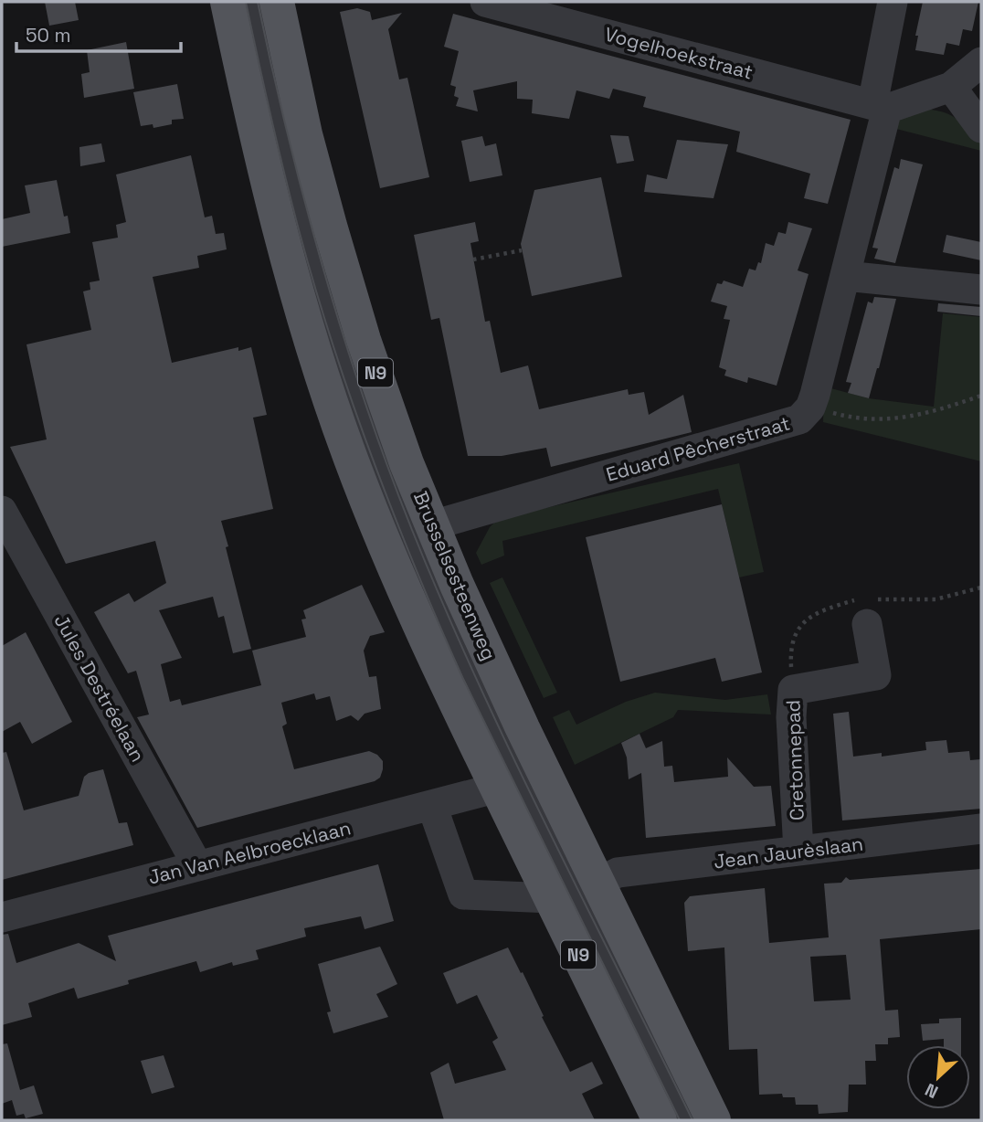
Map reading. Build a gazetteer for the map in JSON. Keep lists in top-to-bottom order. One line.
{"streets":{"main road":["N9","Brusselsesteenweg"],"street":["Vogelhoekstraat","Eduard Pêcherstraat","Jules Destréelaan","Cretonnepad","Jan Van Aelbroecklaan","Jean Jaurèslaan"]},"crossings":[["Vogelhoekstraat","Eduard Pêcherstraat"],["Eduard Pêcherstraat","Brusselsesteenweg"],["Brusselsesteenweg","Jan Van Aelbroecklaan"],["Brusselsesteenweg","Jean Jaurèslaan"],["Jules Destréelaan","Jan Van Aelbroecklaan"],["Cretonnepad","Jean Jaurèslaan"]],"scale_bar":"50 m","north":"bottom left"}
